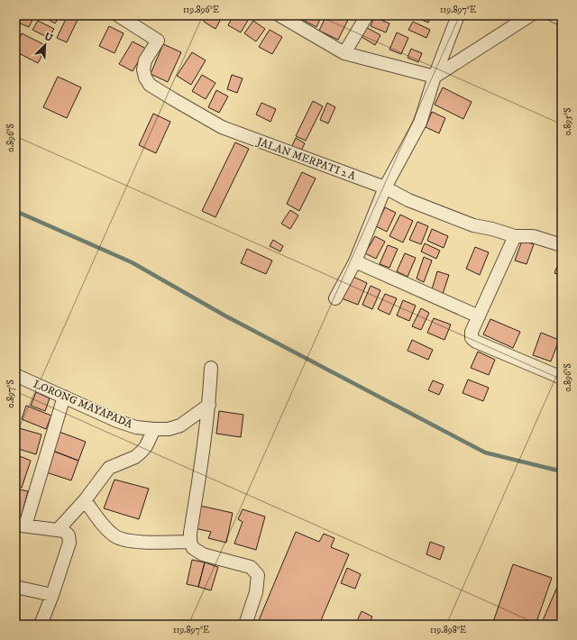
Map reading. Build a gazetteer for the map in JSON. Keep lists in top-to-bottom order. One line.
{"streets":{"street":["JALAN MERPATI 2 A","LORONG MAYAPADA"]},"north":"top right","coordinates":["119.896°E","119.897°E","0.895°S","0.896°S","0.897°S","119.898°E"]}
